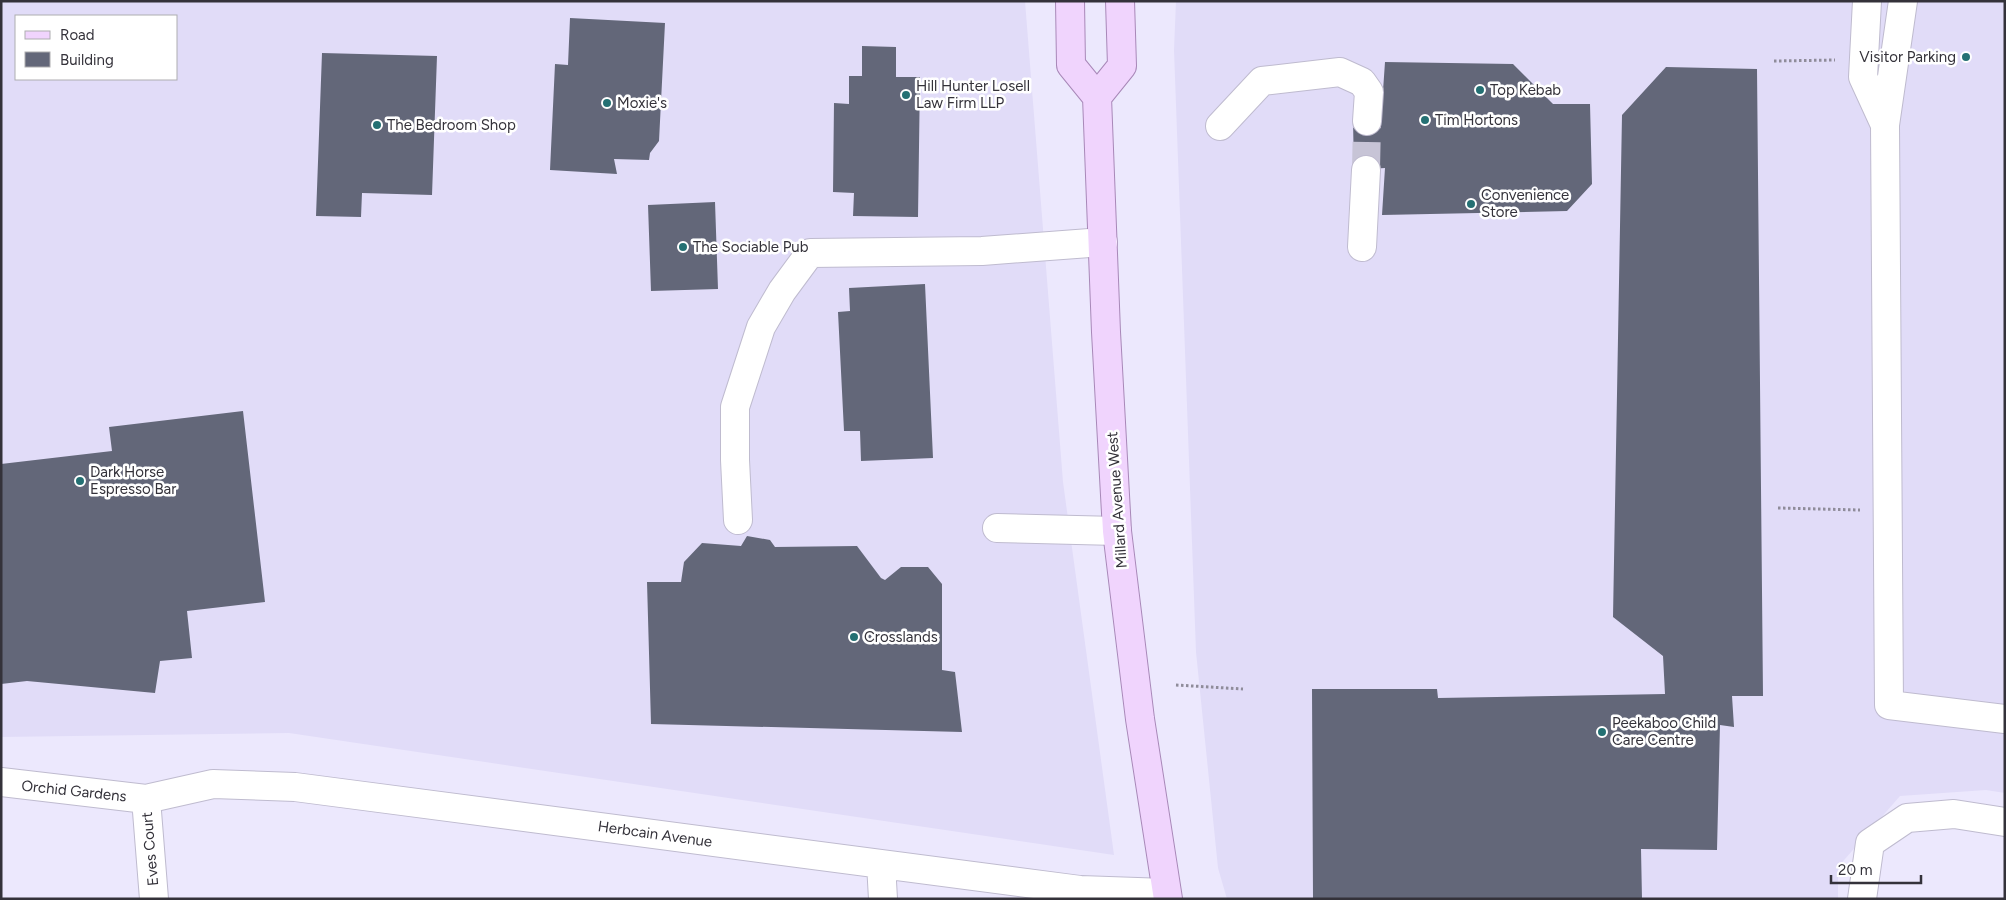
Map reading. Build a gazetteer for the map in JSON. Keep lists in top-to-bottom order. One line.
{"streets":{"main road":["Millard Avenue West"],"street":["Orchid Gardens","Herbcain Avenue","Eves Court"]},"crossings":[["Millard Avenue West","Herbcain Avenue"],["Orchid Gardens","Herbcain Avenue"],["Orchid Gardens","Eves Court"],["Herbcain Avenue","Eves Court"]],"places":["Visitor Parking","Top Kebab","Hill Hunter Losell Law Firm LLP","Moxie's","Tim Hortons","The Bedroom Shop","Convenience Store","The Sociable Pub","Dark Horse Espresso Bar","Crosslands","Peekaboo Child Care Centre"],"legend":["Road","Building"],"scale_bar":"20 m"}
